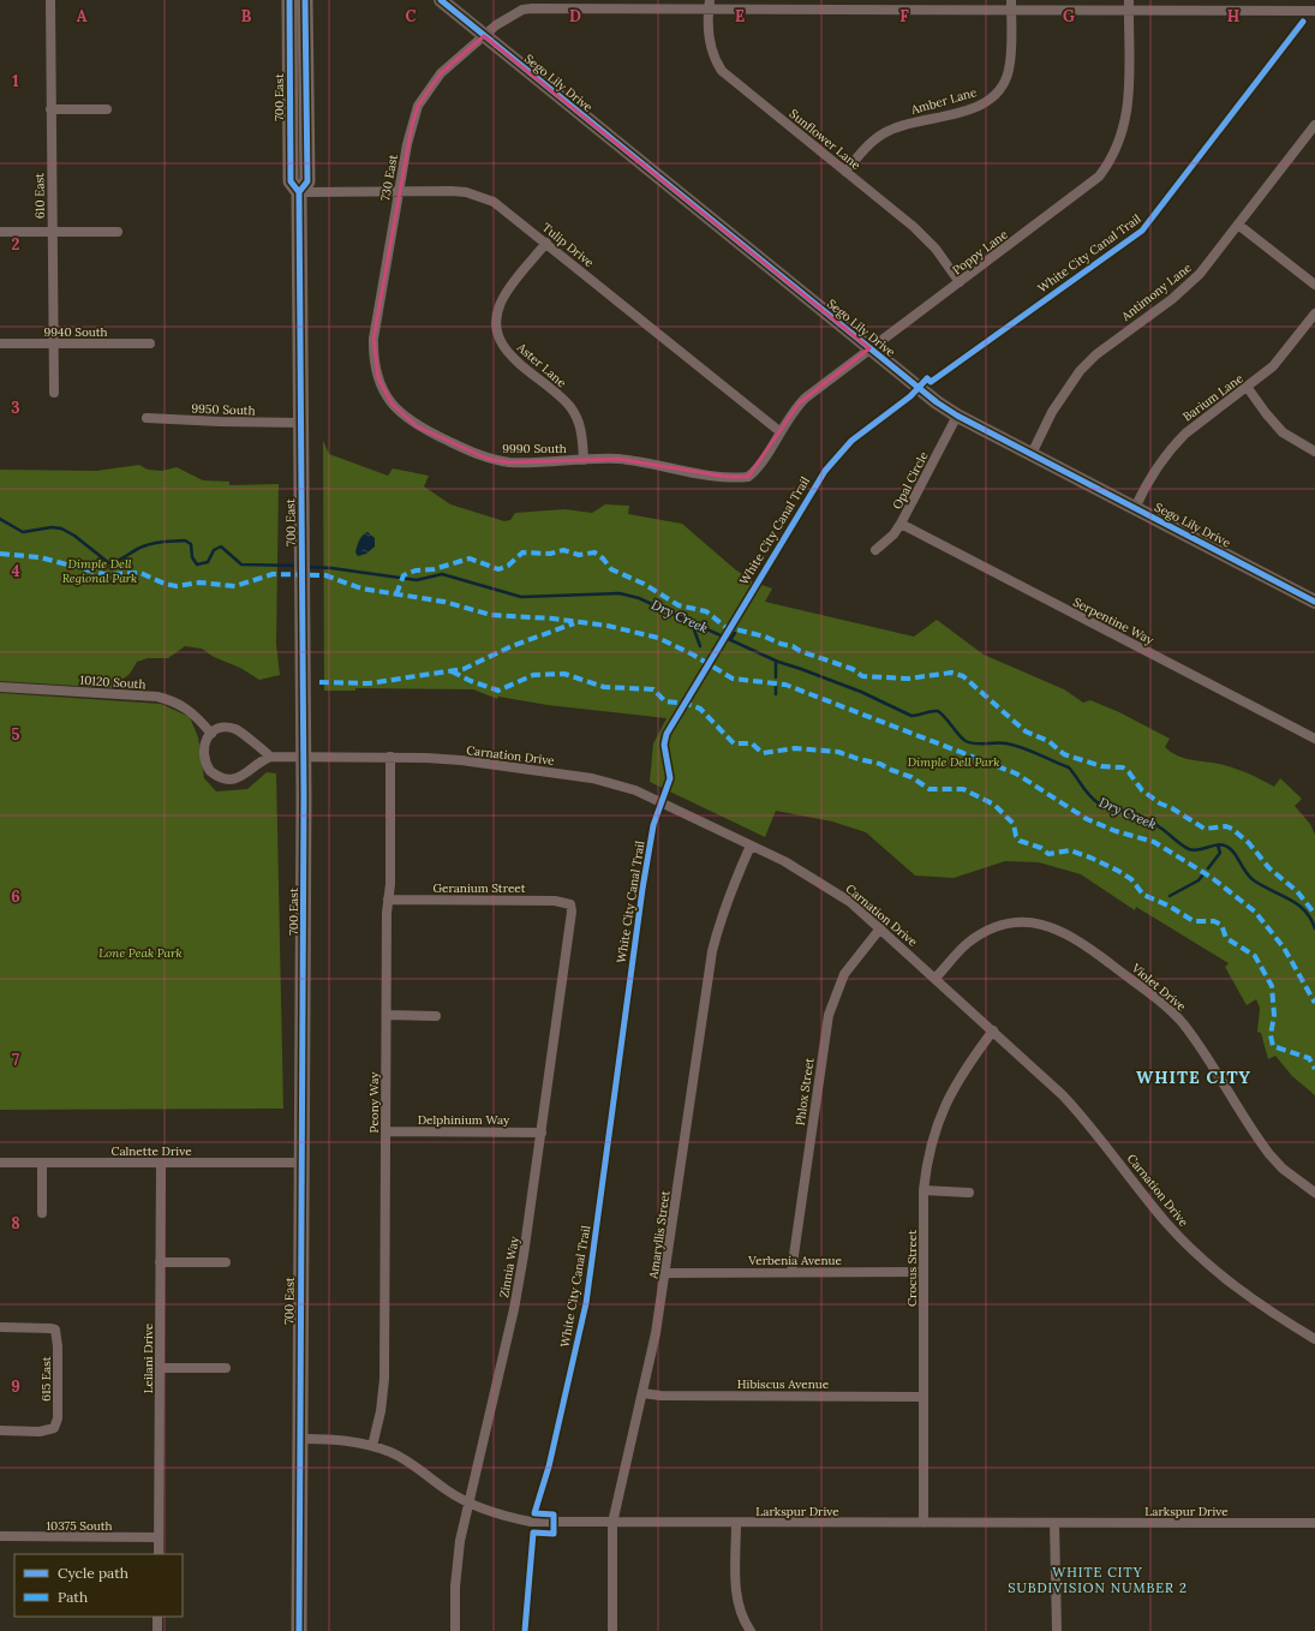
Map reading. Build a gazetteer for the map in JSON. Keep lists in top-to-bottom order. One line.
{"streets":{"main road":["Sego Lily Drive","700 East"],"street":["Amber Lane","Sunflower Lane","730 East","610 East","Tulip Drive","Poppy Lane","Antimony Lane","9940 South","Aster Lane","Barium Lane","9950 South","9990 South","Opal Circle","Serpentine Way","10120 South","Carnation Drive","Geranium Street","Violet Drive","Phlox Street","Peony Way","Delphinium Way","Calnette Drive","Amaryllis Street","Verbenia Avenue","Zinnia Way","Crocus Street","Leilani Drive","615 East","Hibiscus Avenue","Larkspur Drive","10375 South"],"cycle path":["White City Canal Trail"]},"crossings":[["Sego Lily Drive","730 East"],["Sego Lily Drive","Poppy Lane"],["Sego Lily Drive","Antimony Lane"],["Sego Lily Drive","Barium Lane"],["Sego Lily Drive","Opal Circle"],["700 East","Tulip Drive"],["700 East","9950 South"],["700 East","Carnation Drive"],["700 East","Calnette Drive"],["700 East","Larkspur Drive"],["Amber Lane","Sunflower Lane"],["Amber Lane","730 East"],["Sunflower Lane","730 East"],["Sunflower Lane","Poppy Lane"],["730 East","Tulip Drive"],["730 East","Poppy Lane"],["730 East","9990 South"],["610 East","9940 South"],["Tulip Drive","Poppy Lane"],["Tulip Drive","Aster Lane"],["Poppy Lane","9990 South"],["Aster Lane","9990 South"],["Opal Circle","Serpentine Way"],["Carnation Drive","Violet Drive"],["Carnation Drive","Phlox Street"],["Carnation Drive","Peony Way"],["Carnation Drive","Amaryllis Street"],["Carnation Drive","Crocus Street"],["Geranium Street","Peony Way"],["Geranium Street","Zinnia Way"],["Phlox Street","Verbenia Avenue"],["Peony Way","Delphinium Way"],["Peony Way","Larkspur Drive"],["Delphinium Way","Zinnia Way"],["Calnette Drive","Leilani Drive"],["Amaryllis Street","Verbenia Avenue"],["Amaryllis Street","Hibiscus Avenue"],["Amaryllis Street","Larkspur Drive"],["Verbenia Avenue","Crocus Street"],["Zinnia Way","Larkspur Drive"],["Crocus Street","Hibiscus Avenue"],["Crocus Street","Larkspur Drive"],["Leilani Drive","10375 South"]],"districts":["WHITE CITY","WHITE CITY SUBDIVISION NUMBER 2"],"water":["Dry Creek"],"parks":["Dimple Dell Regional Park","Dimple Dell Park","Lone Peak Park"],"legend":["Cycle path","Path"],"grid":{"columns":["A","B","C","D","E","F","G","H"],"rows":["1","2","3","4","5","6","7","8","9"]}}
